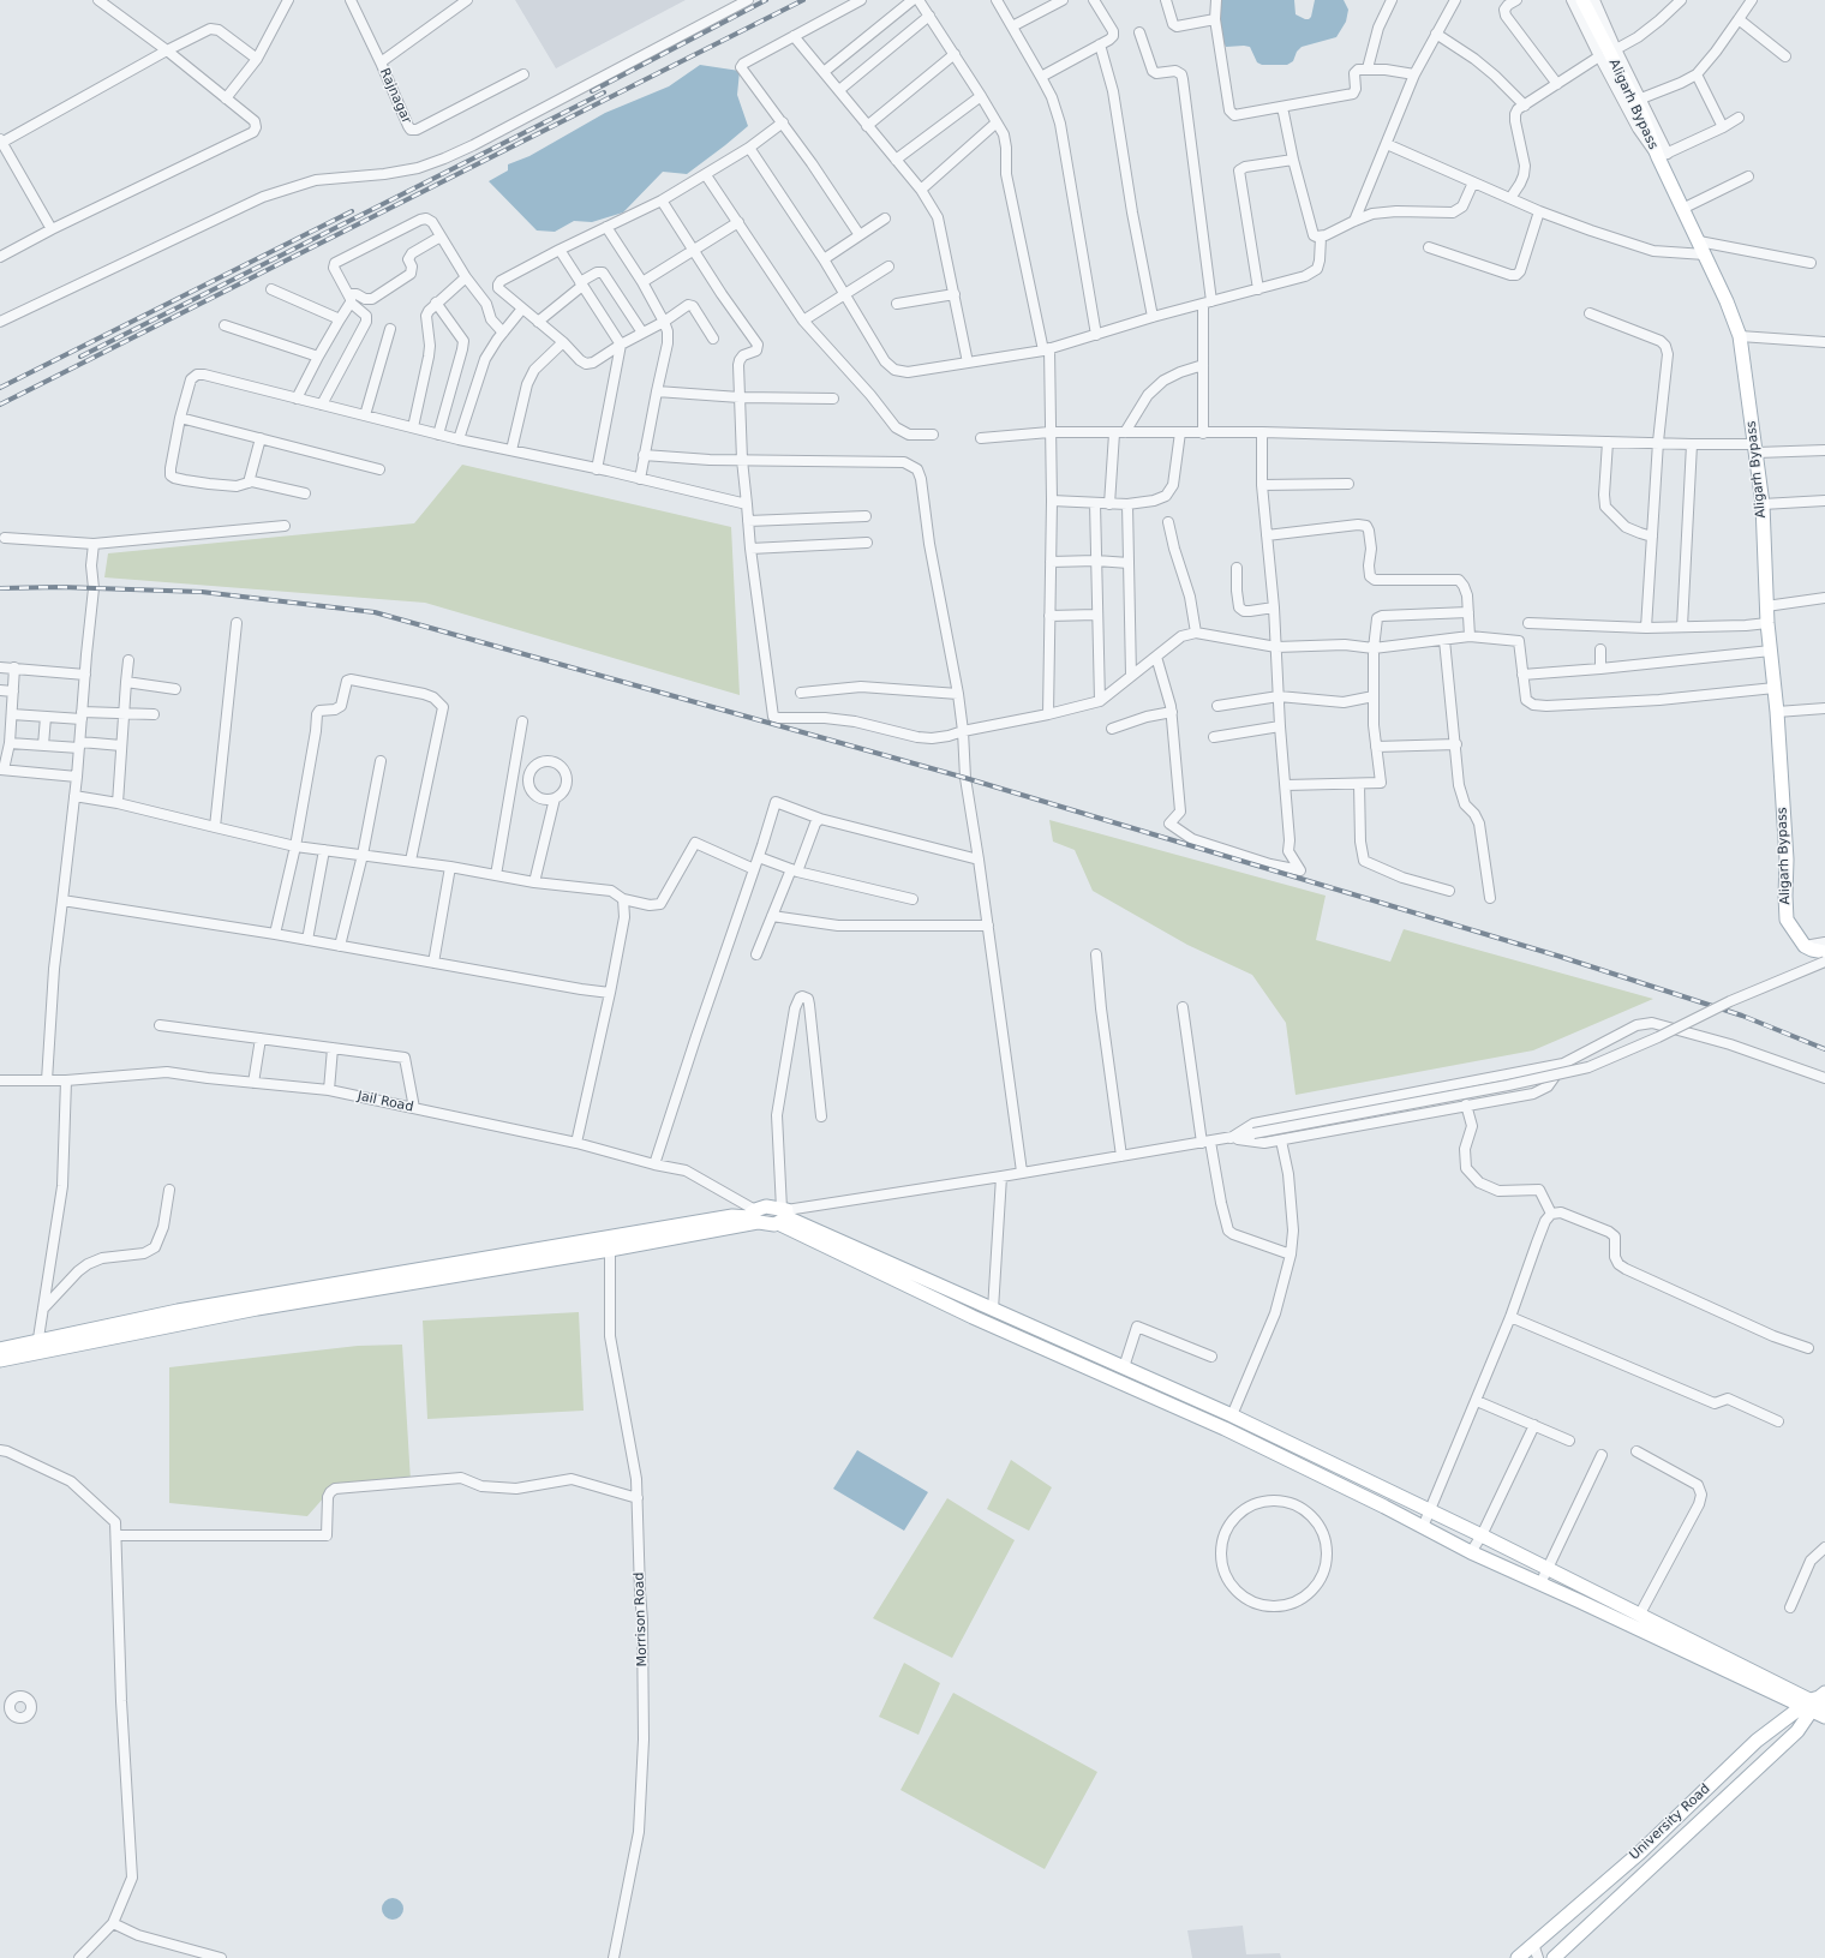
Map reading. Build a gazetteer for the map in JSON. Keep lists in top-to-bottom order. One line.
{"streets":{"main road":["Aligarh Bypass","University Road"],"street":["Rajnagar","Jail Road","Morrison Road"]}}
